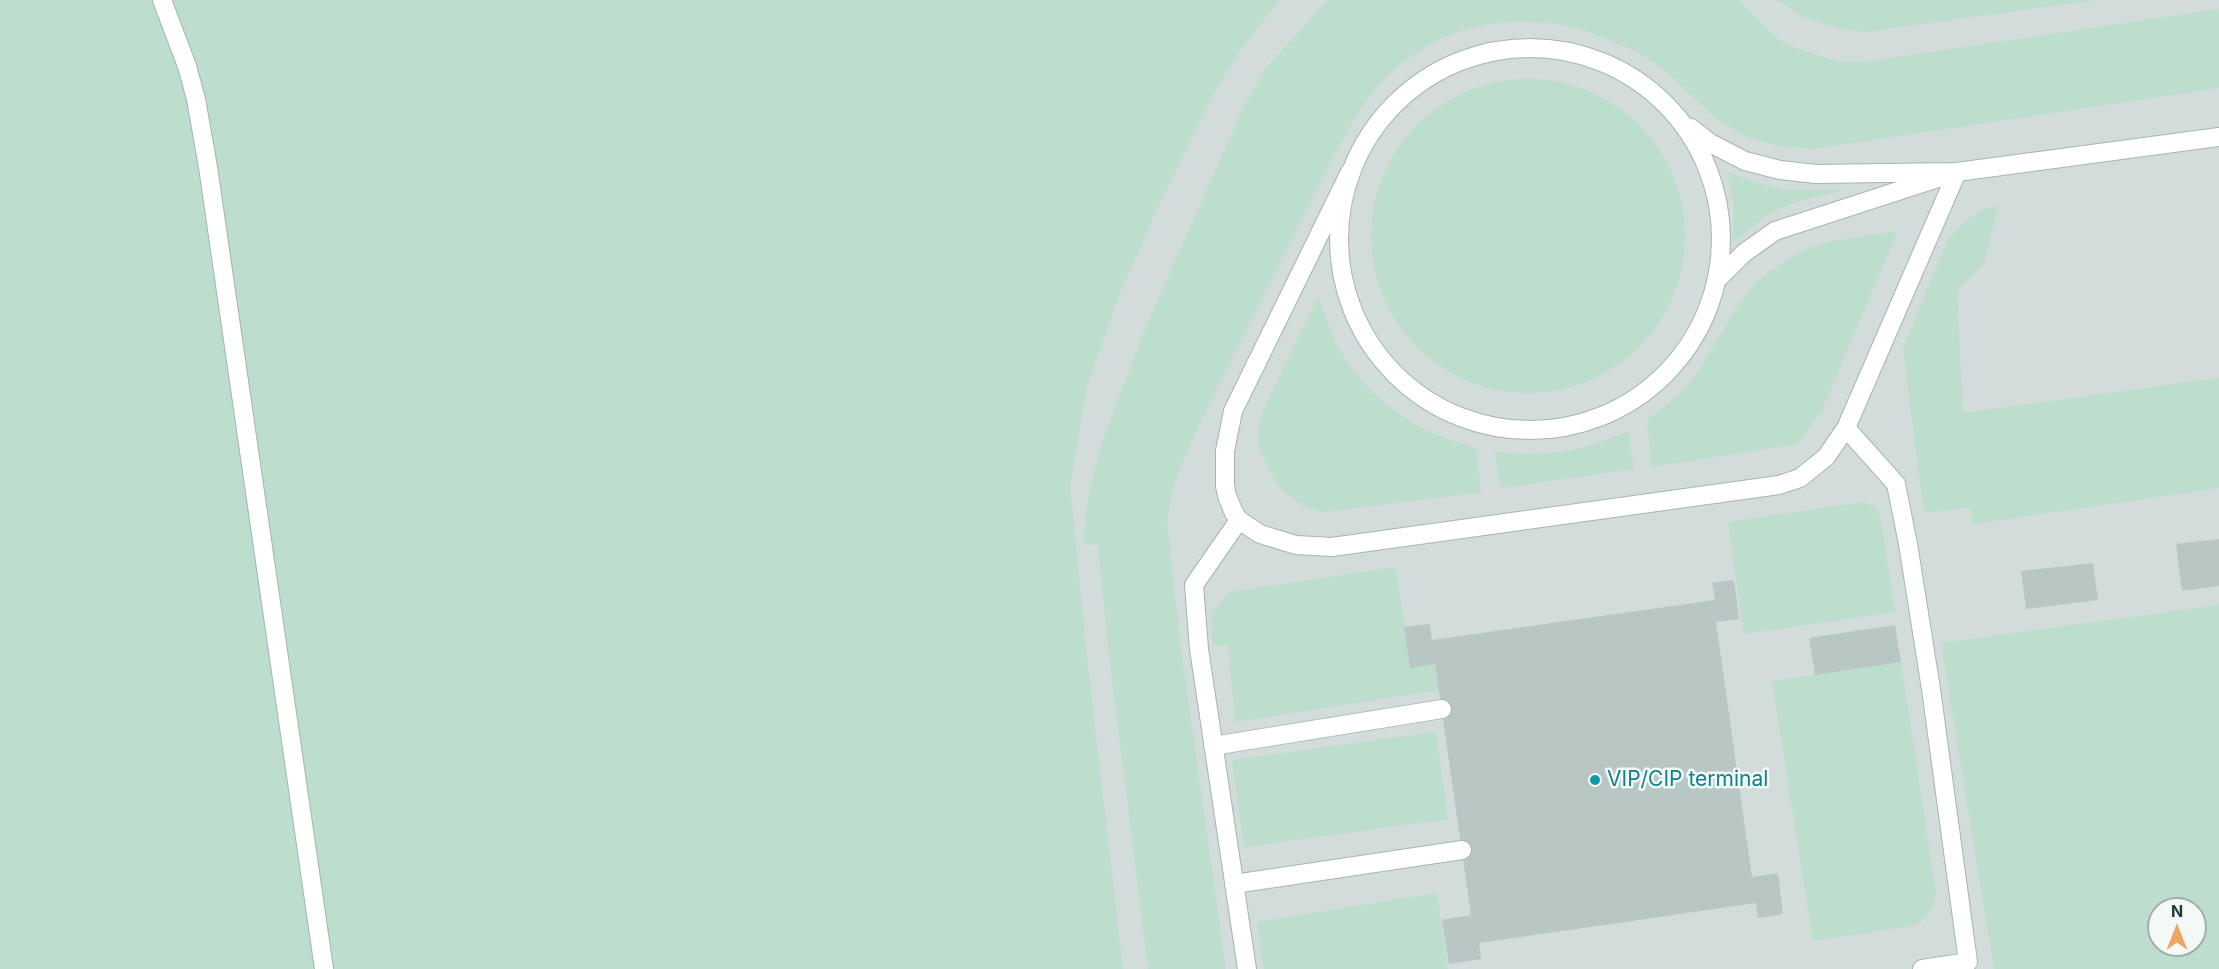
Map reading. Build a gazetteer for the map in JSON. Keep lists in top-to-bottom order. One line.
{"places":["VIP/CIP terminal"],"north":"top"}
